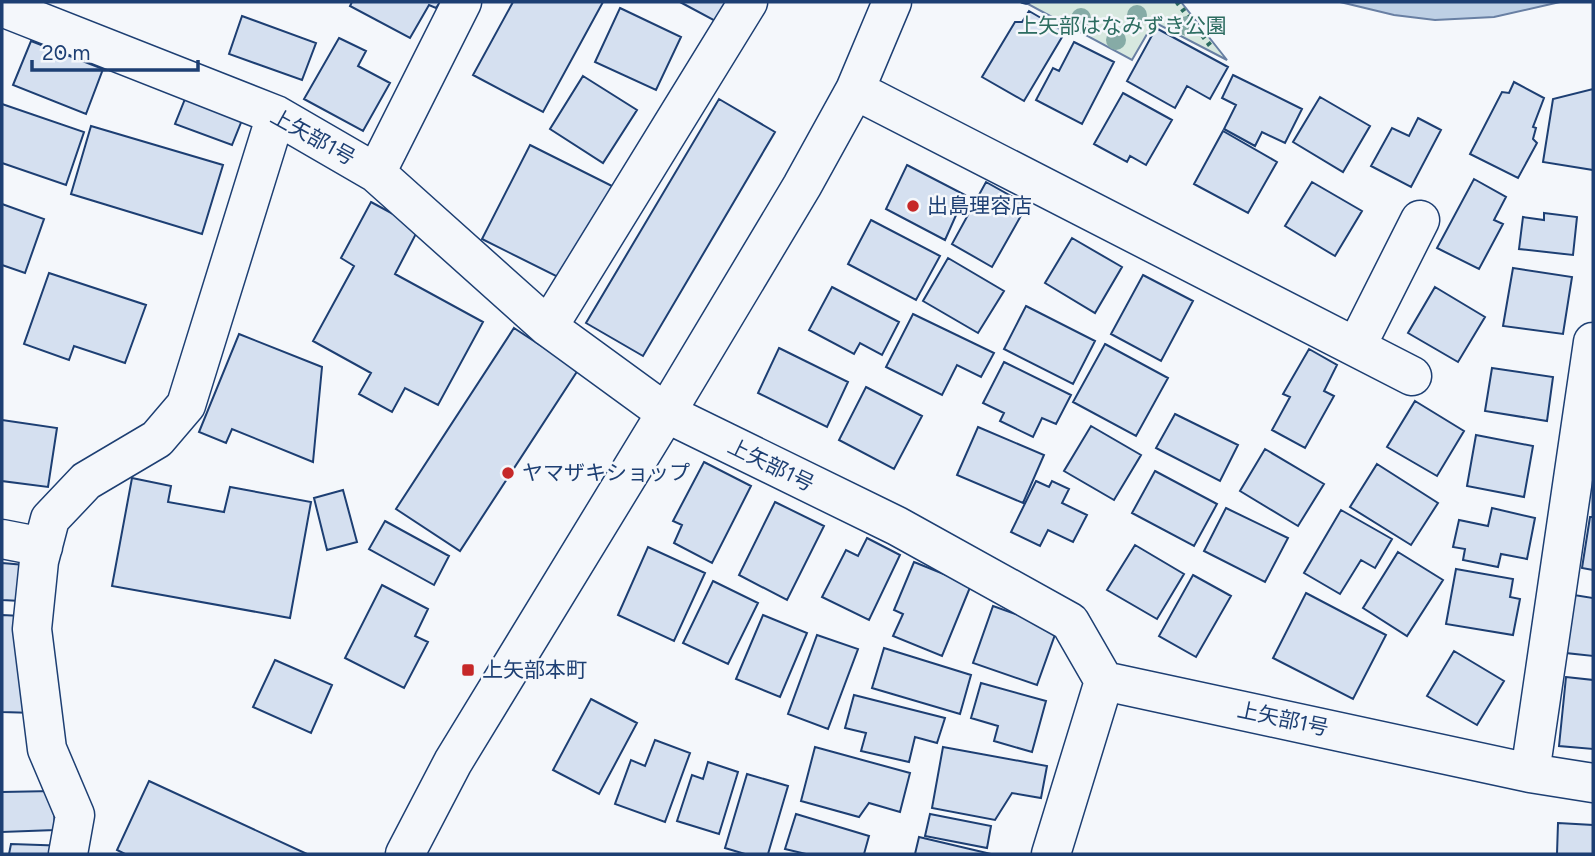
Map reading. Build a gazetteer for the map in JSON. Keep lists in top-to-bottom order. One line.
{"streets":{"street":["上矢部1号"]},"parks":["上矢部はなみずき公園"],"places":{"other":["出島理容店","ヤマザキショップ"],"transit":["上矢部本町"]},"scale_bar":"20 m"}
